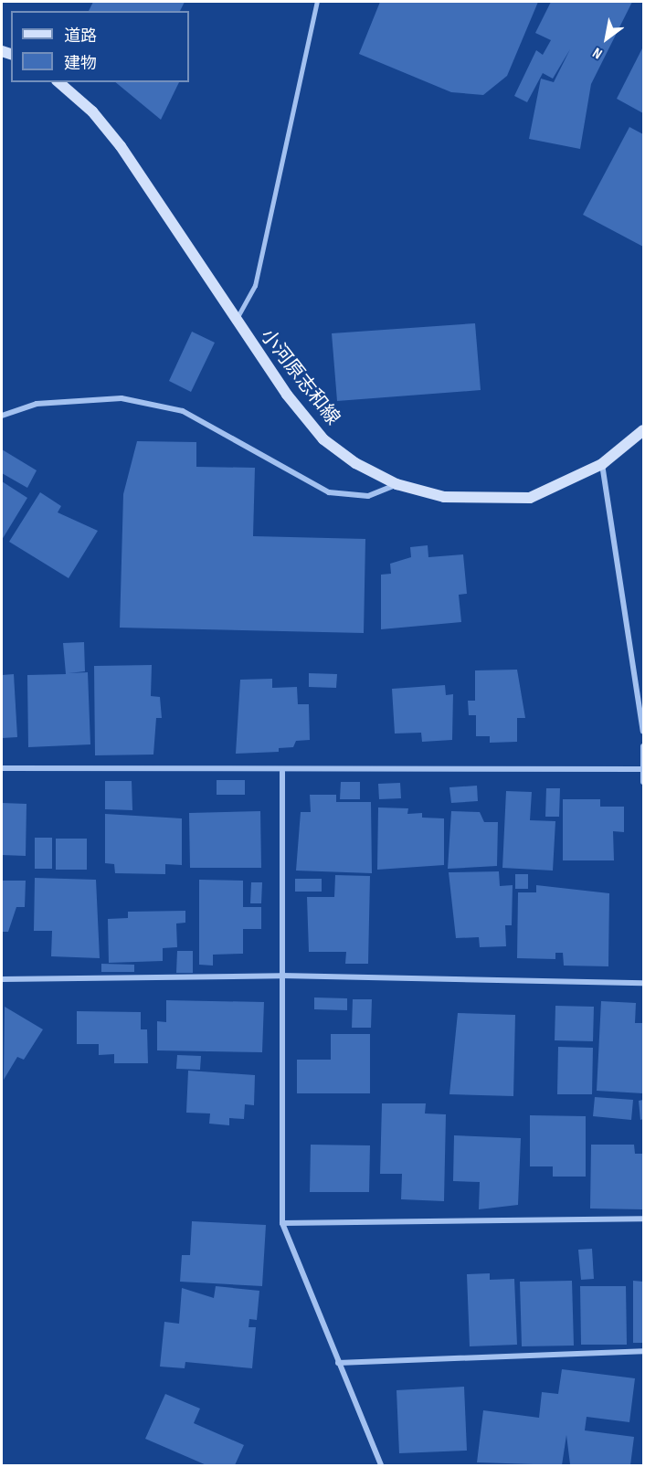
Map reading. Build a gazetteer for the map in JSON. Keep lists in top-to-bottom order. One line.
{"streets":{"main road":["小河原志和線"]},"legend":["道路","建物"],"north":"bottom left"}
